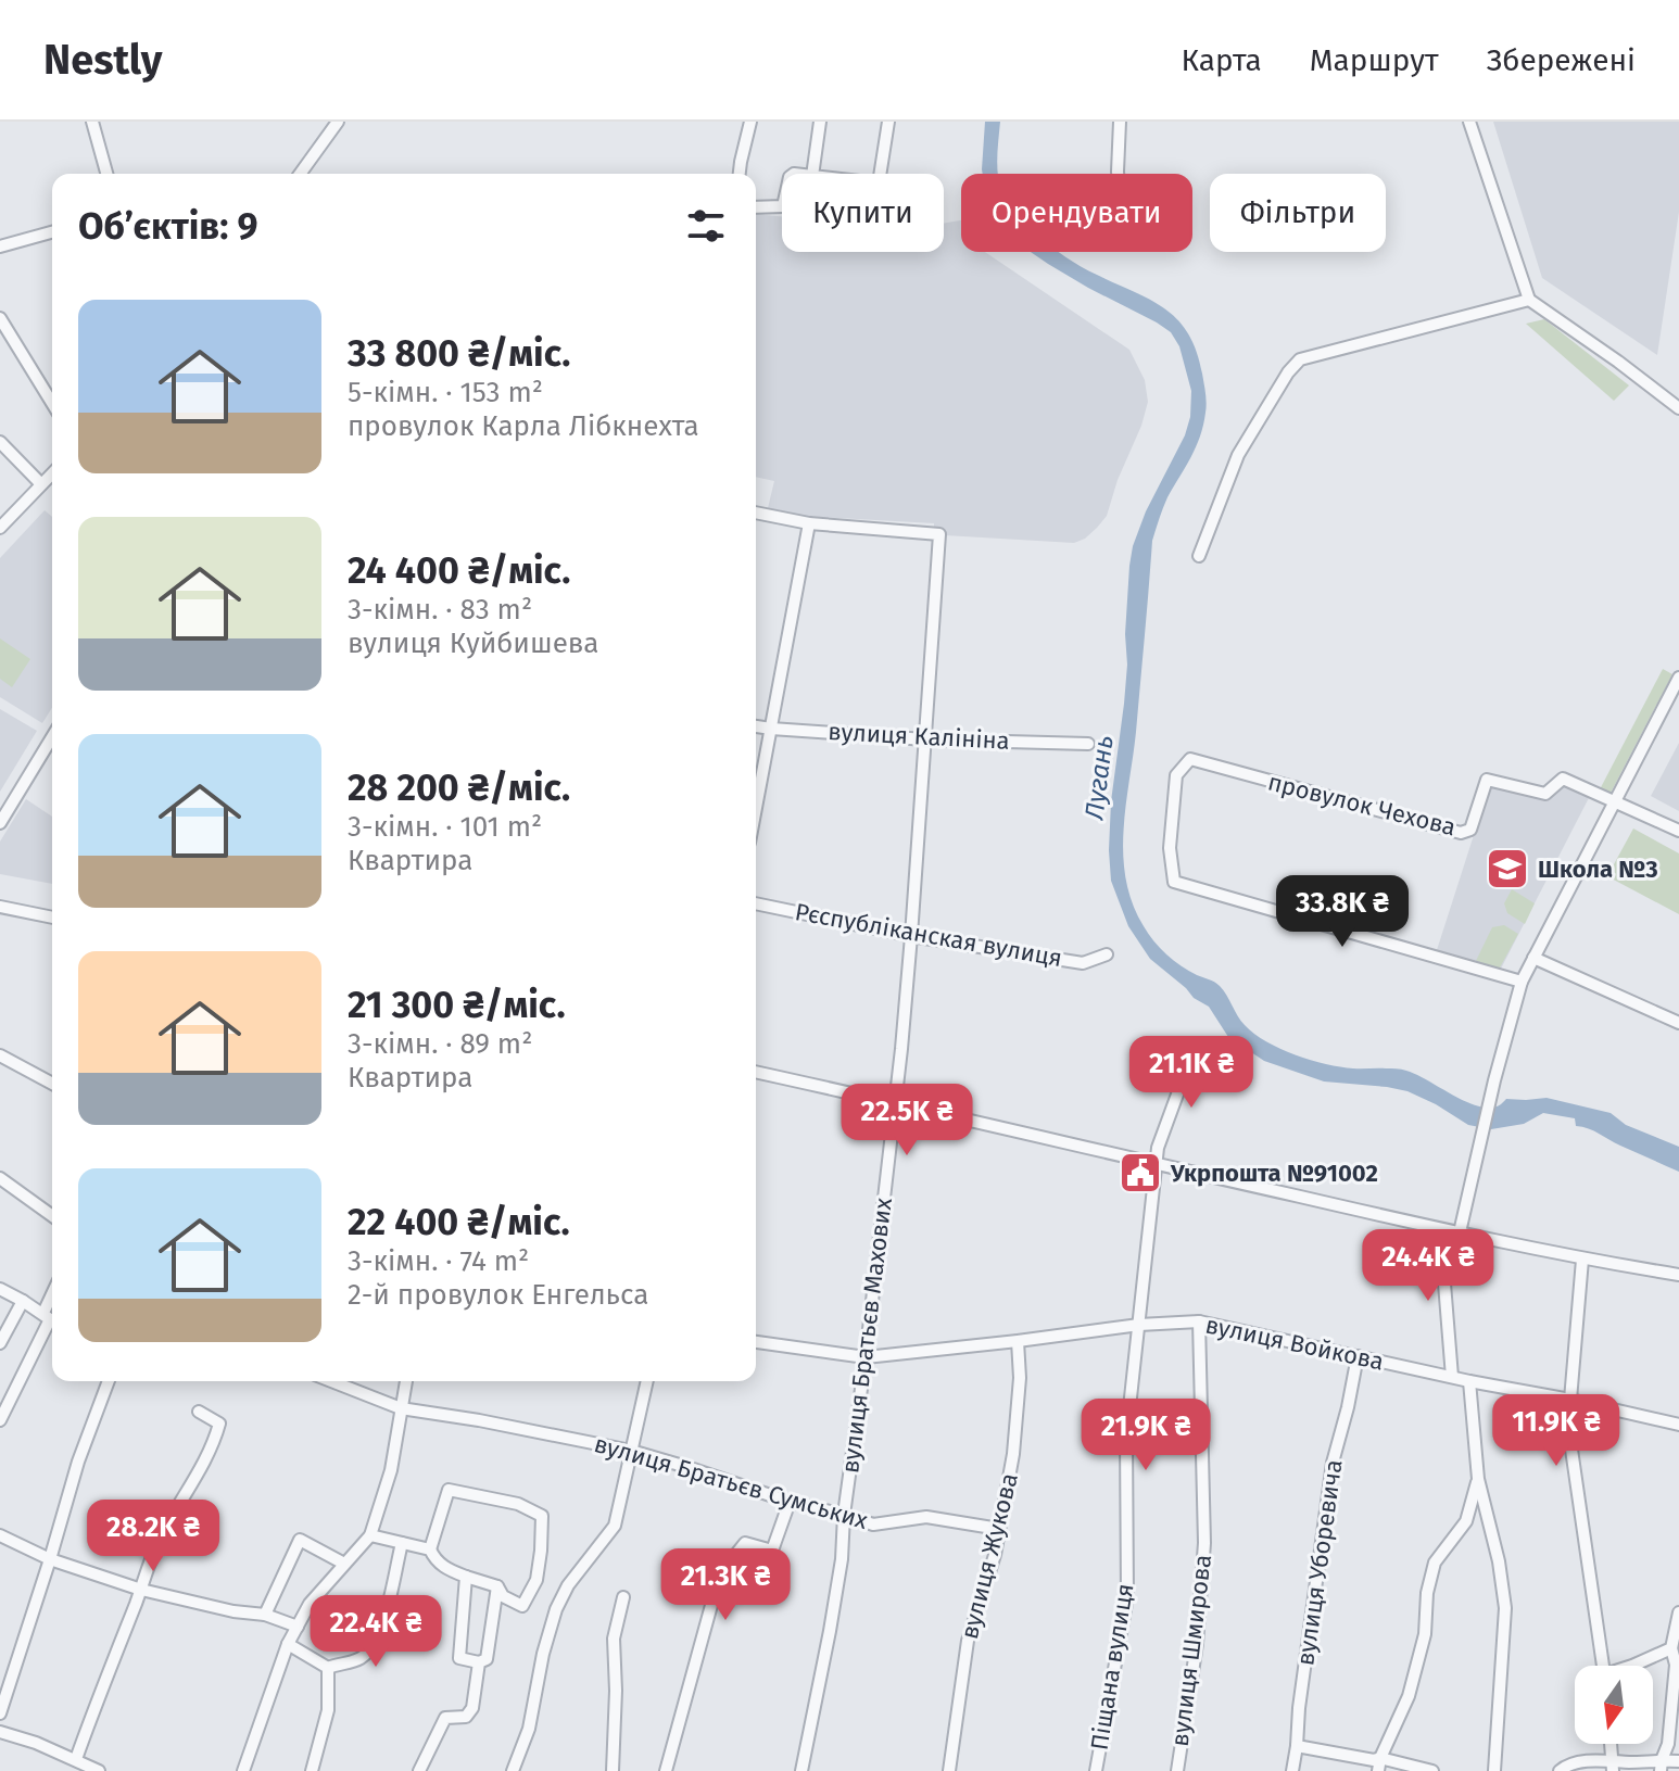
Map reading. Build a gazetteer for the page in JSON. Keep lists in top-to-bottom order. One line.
{"streets":{"street":["вулиця Калініна","провулок Чехова","Рєспубліканская вулиця","вулиця Братьєв Махових","вулиця Войкова","вулиця Братьєв Сумських","вулиця Жукова","вулиця Уборевича","вулиця Шмирова","Піщана вулиця"]},"crossings":[["вулиця Калініна","вулиця Братьєв Махових"],["Рєспубліканская вулиця","вулиця Братьєв Махових"],["вулиця Братьєв Махових","вулиця Войкова"],["вулиця Братьєв Махових","вулиця Братьєв Сумських"],["вулиця Войкова","вулиця Жукова"],["вулиця Войкова","вулиця Уборевича"],["вулиця Войкова","вулиця Шмирова"],["вулиця Войкова","Піщана вулиця"],["вулиця Братьєв Сумських","вулиця Жукова"]],"water":["Лугань"],"places":{"school or university":["Школа №3"],"public building":["Укрпошта №91002"]},"north":"bottom","page":{"header":"Nestly","nav":["Карта","Маршрут","Збережені"],"chip":["Купити","Орендувати","Фільтри"],"heading":"Об’єктів: 9","list":[{"name":"33 800 ₴/міс.","note":"5-кімн. · 153 m² · провулок Карла Лібкнехта"},{"name":"24 400 ₴/міс.","note":"3-кімн. · 83 m² · вулиця Куйбишева"},{"name":"28 200 ₴/міс.","note":"3-кімн. · 101 m² · Квартира"},{"name":"21 300 ₴/міс.","note":"3-кімн. · 89 m² · Квартира"},{"name":"22 400 ₴/міс.","note":"3-кімн. · 74 m² · 2-й провулок Енгельса"}],"price":["33.8K ₴","21.1K ₴","22.5K ₴","24.4K ₴","11.9K ₴","21.9K ₴","28.2K ₴","21.3K ₴","22.4K ₴"]}}
